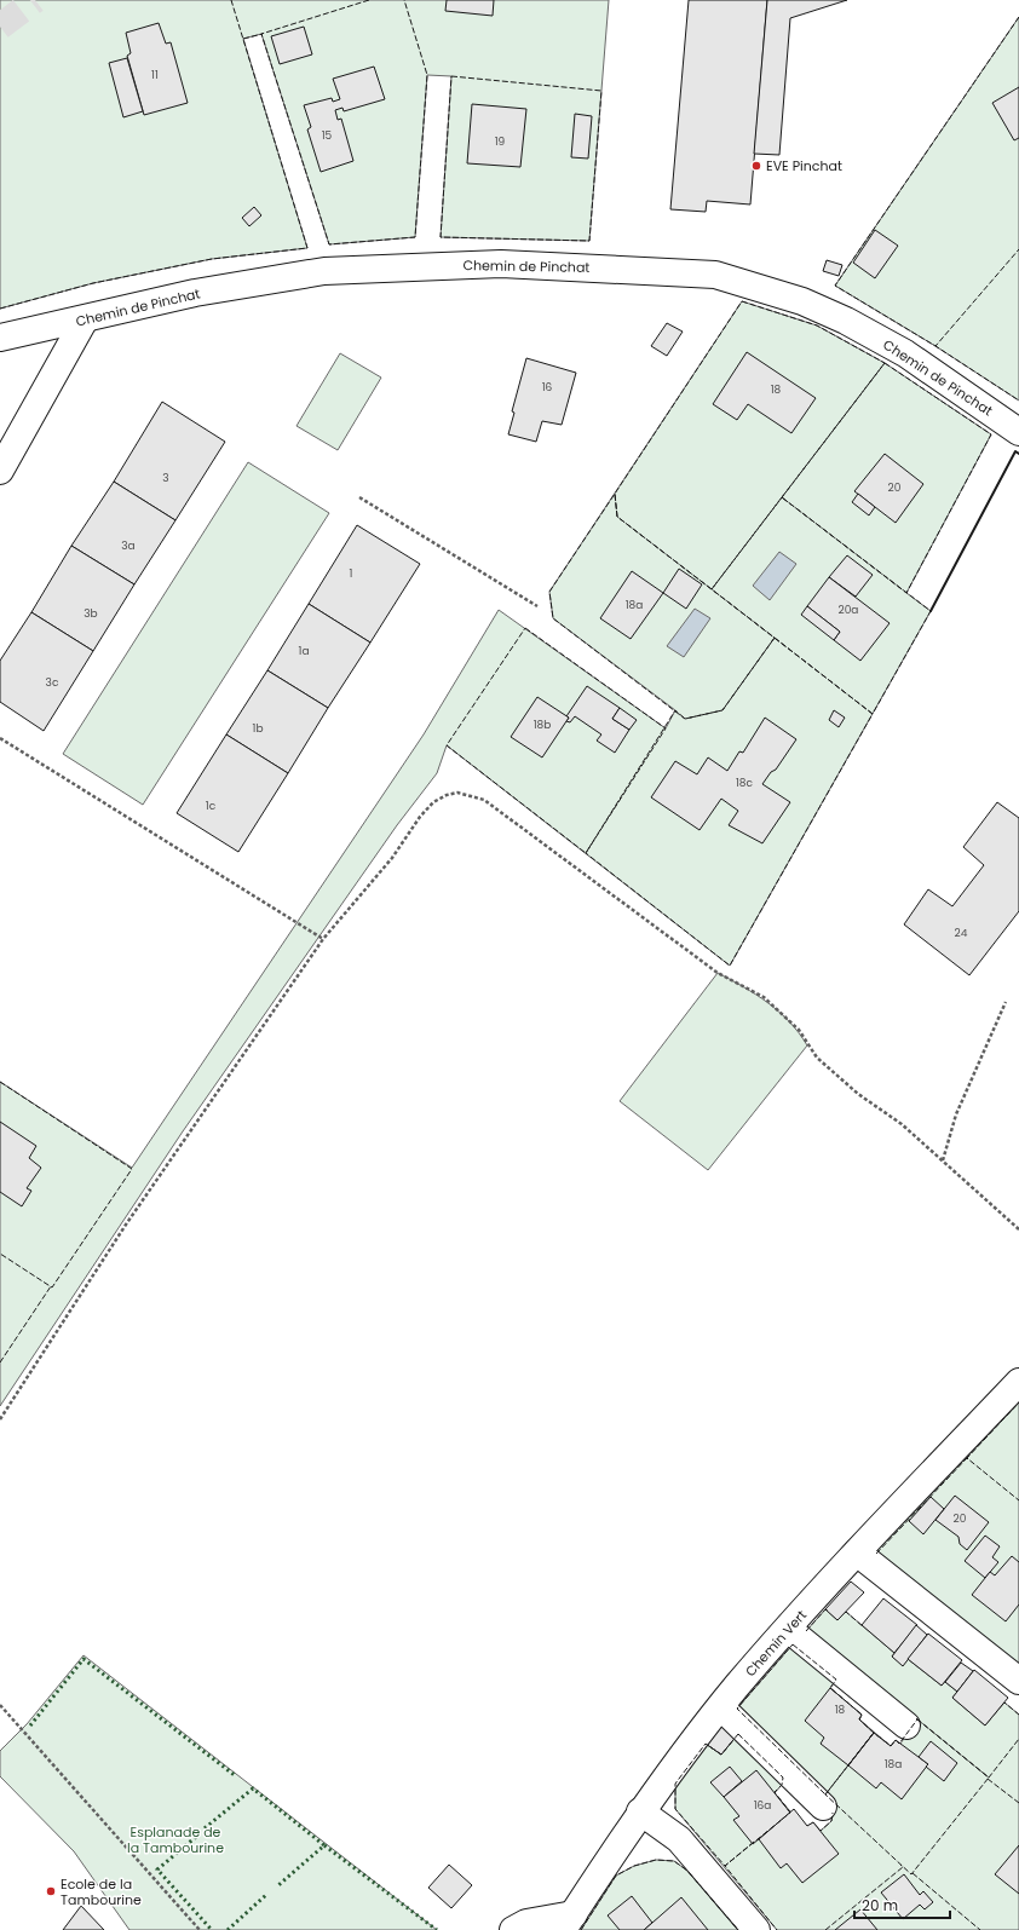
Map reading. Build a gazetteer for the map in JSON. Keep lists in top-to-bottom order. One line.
{"streets":{"street":["Chemin de Pinchat","Chemin Vert"]},"parks":["Esplanade de la Tambourine"],"places":["EVE Pinchat","Ecole de la Tambourine"],"house_numbers":["11","15","19","16","18","3","20","3a","1","18a","20a","3b","1a","3c","18b","1b","18c","1c","24","20","18","18a","16a"],"scale_bar":"20 m"}
